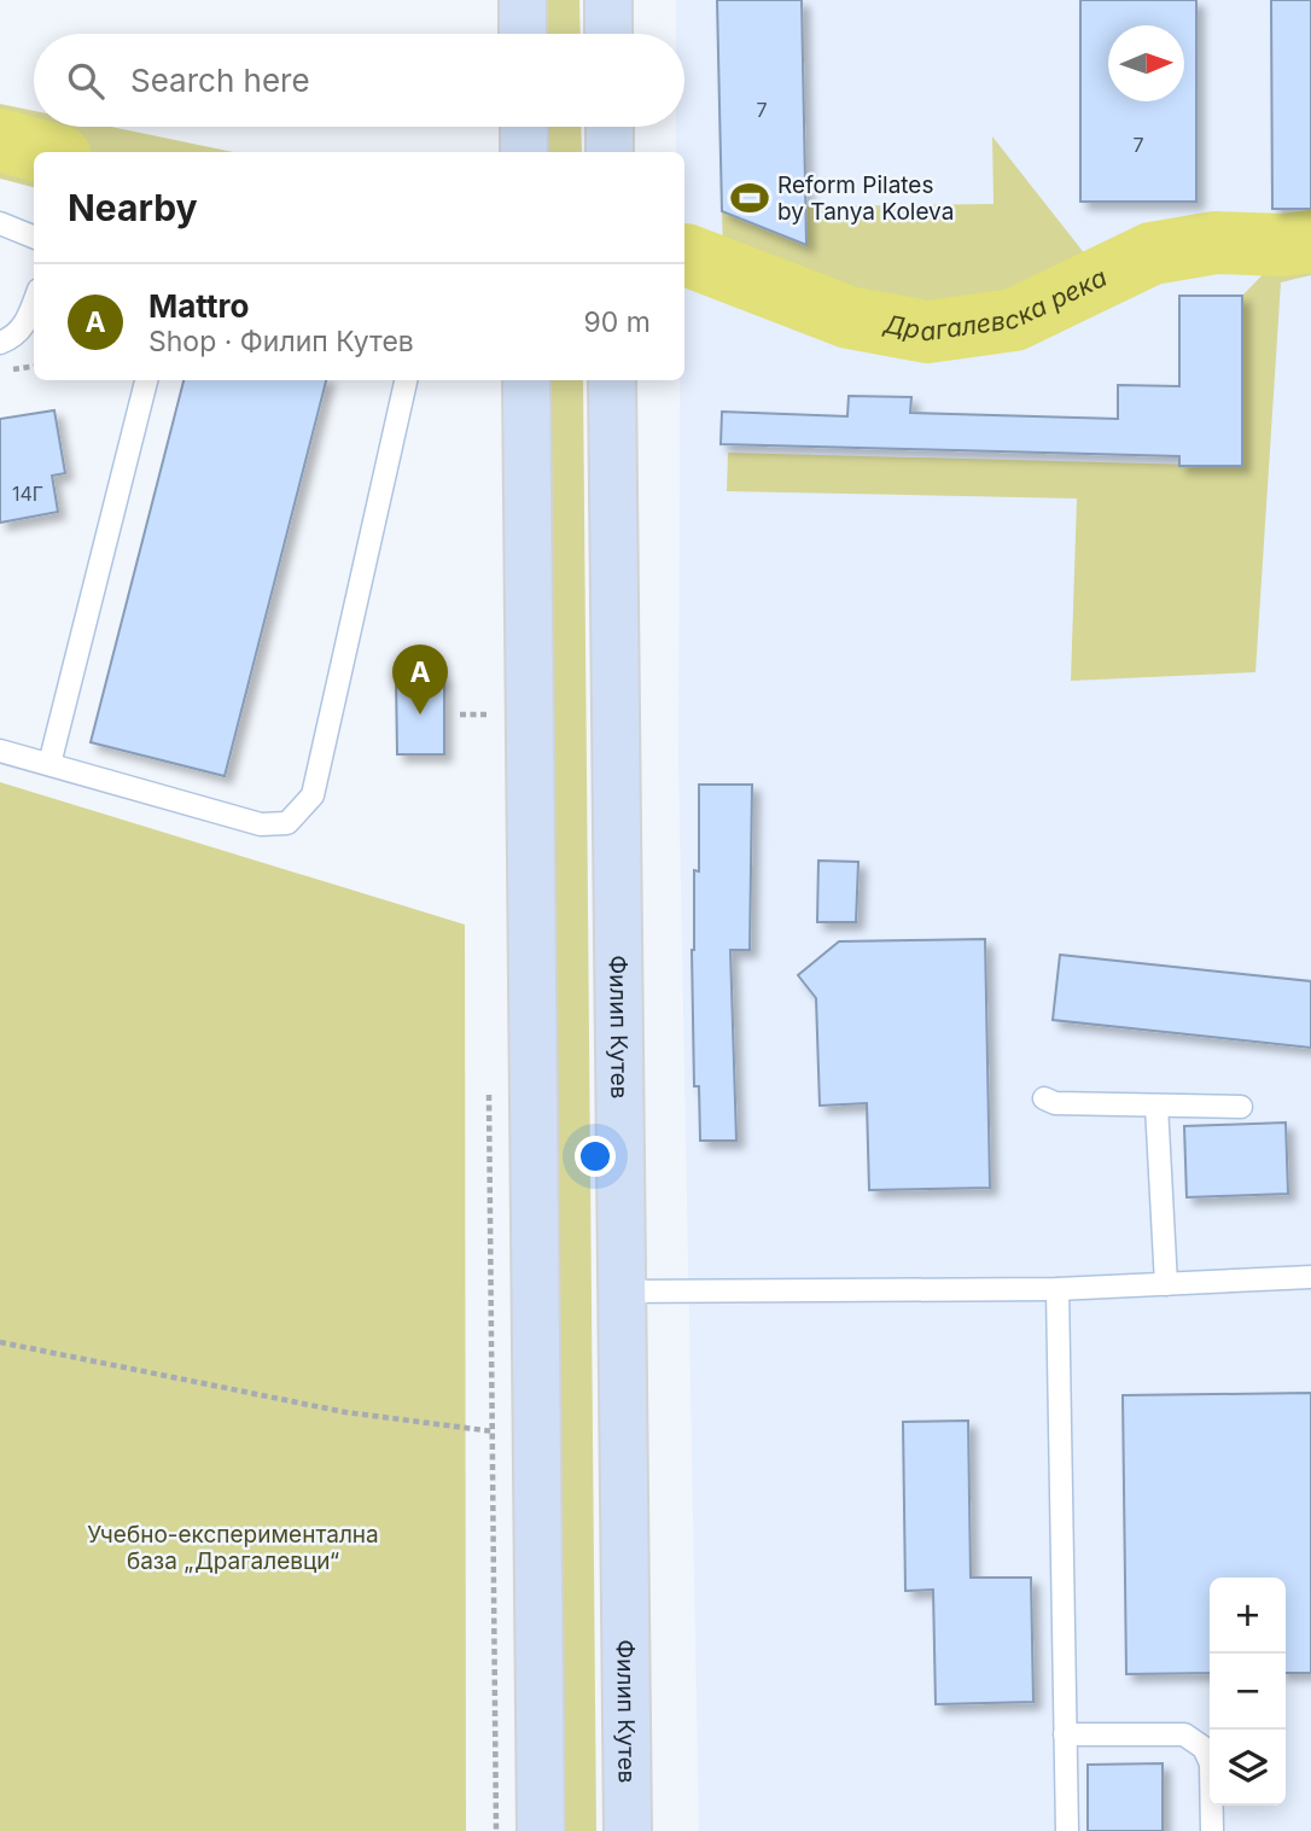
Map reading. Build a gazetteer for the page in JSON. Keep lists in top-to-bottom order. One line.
{"streets":{"main road":["Филип Кутев"]},"water":["Драгалевска река"],"parks":["Учебно-експериментална база „Драгалевци“"],"places":{"sports":["Reform Pilates by Tanya Koleva"]},"house_numbers":["7","7","14Г"],"north":"right","page":{"search":"Search here","heading":"Nearby","list":[{"mark":"A","name":"Mattro","note":"Shop · Филип Кутев","value":"90 m"}],"pins":"A","map_buttons":["+","−"]}}
